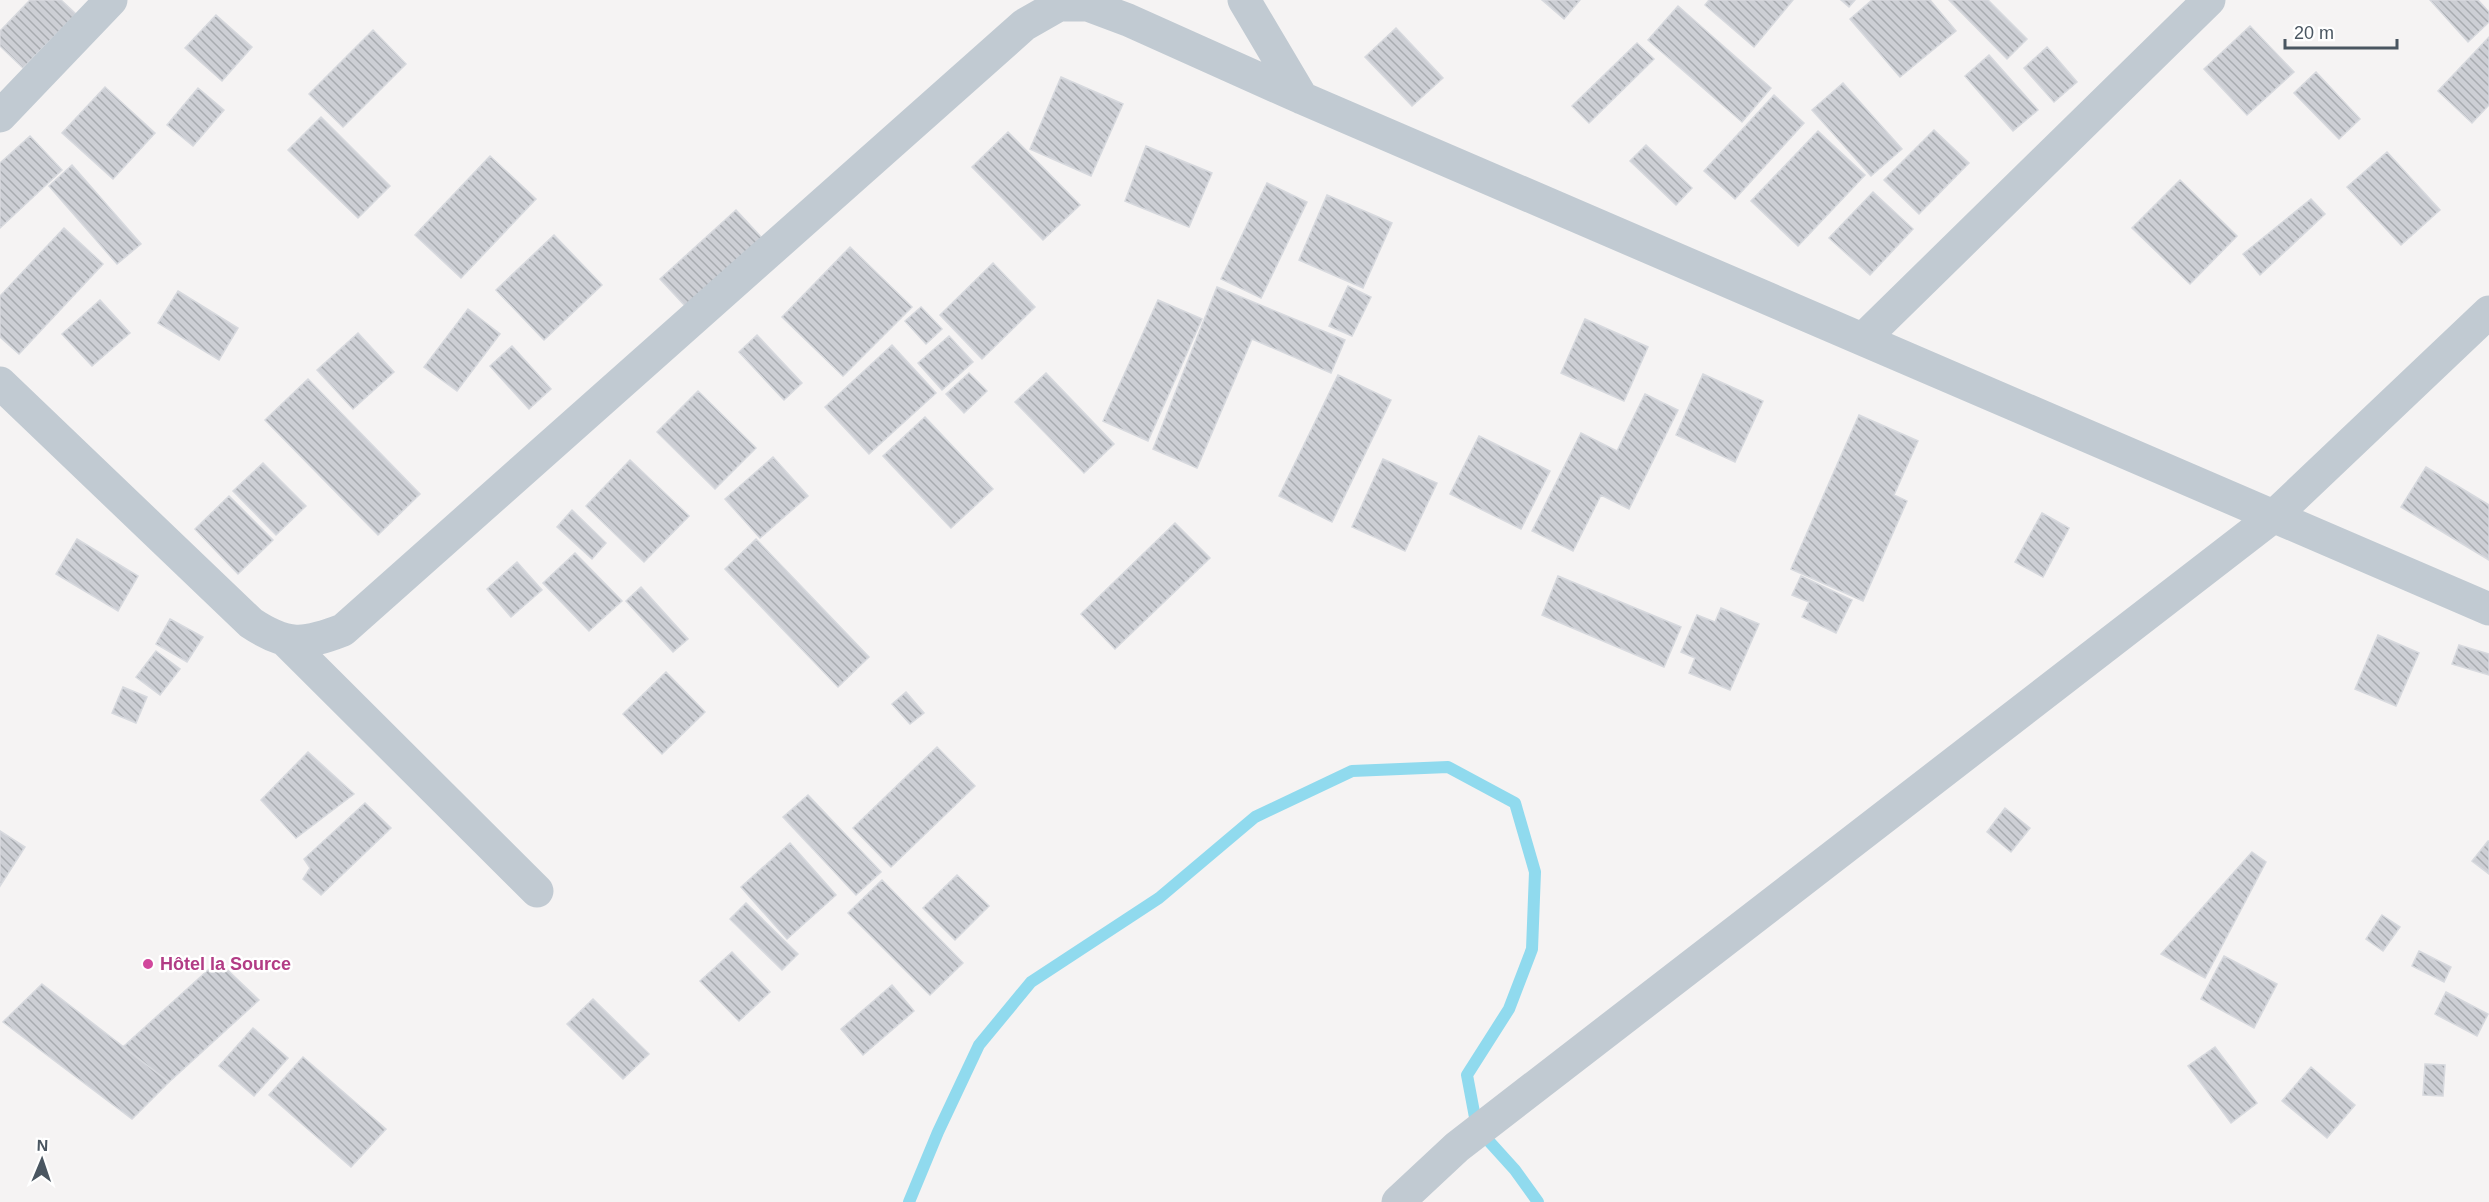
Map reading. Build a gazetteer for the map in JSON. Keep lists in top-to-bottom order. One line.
{"places":["Hôtel la Source"],"scale_bar":"20 m","north":"top"}
